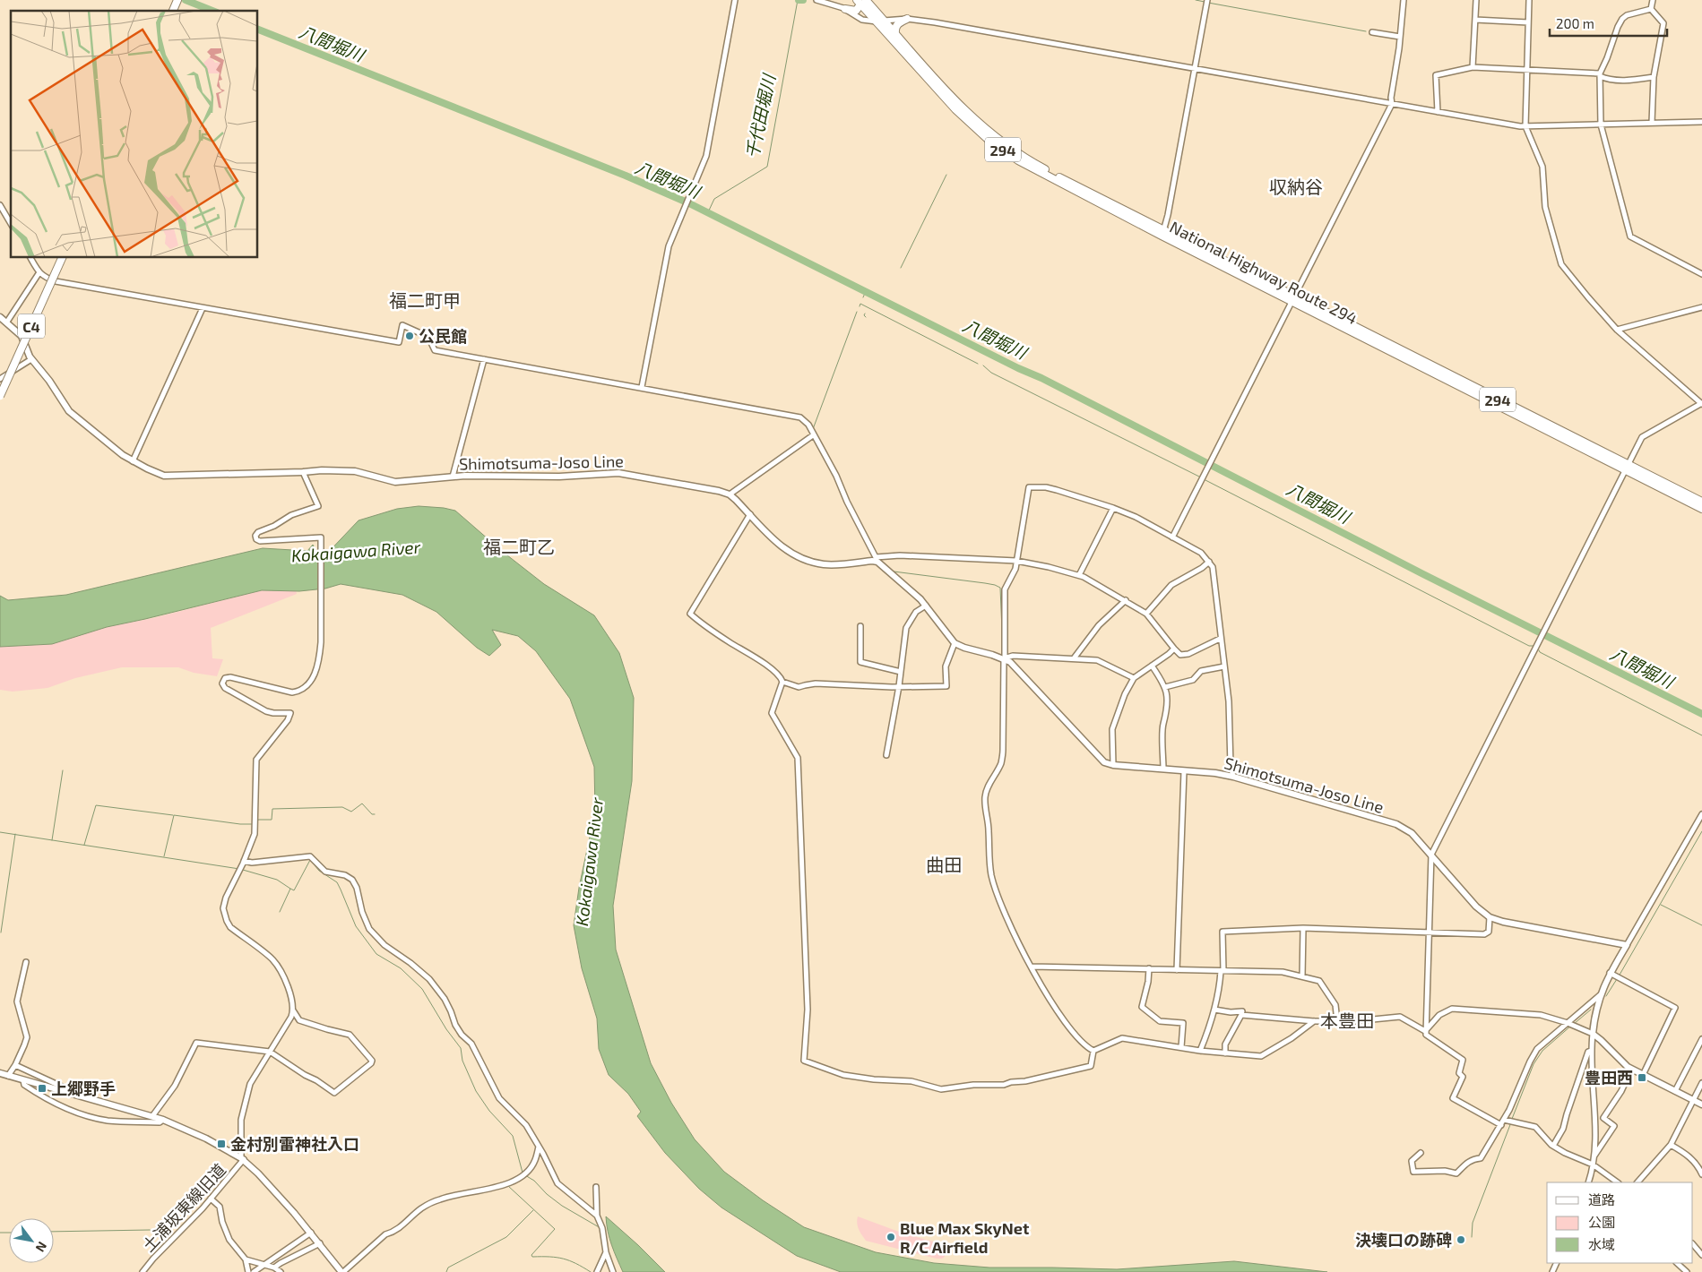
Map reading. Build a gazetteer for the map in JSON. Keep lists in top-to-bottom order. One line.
{"streets":{"highway":["294","National Highway Route 294","C4"],"main road":["Shimotsuma-Joso Line"],"street":["土浦坂東線旧道"]},"districts":["収納谷","福二町甲","福二町乙","曲田","本豊田"],"water":["八間堀川","千代田堀川","Kokaigawa River"],"places":{"other":["公民館","Blue Max SkyNet R/C Airfield","決壊口の跡碑"],"transit":["豊田西","上郷野手","金村別雷神社入口"]},"legend":["道路","公園","水域"],"scale_bar":"200 m","north":"bottom right"}
